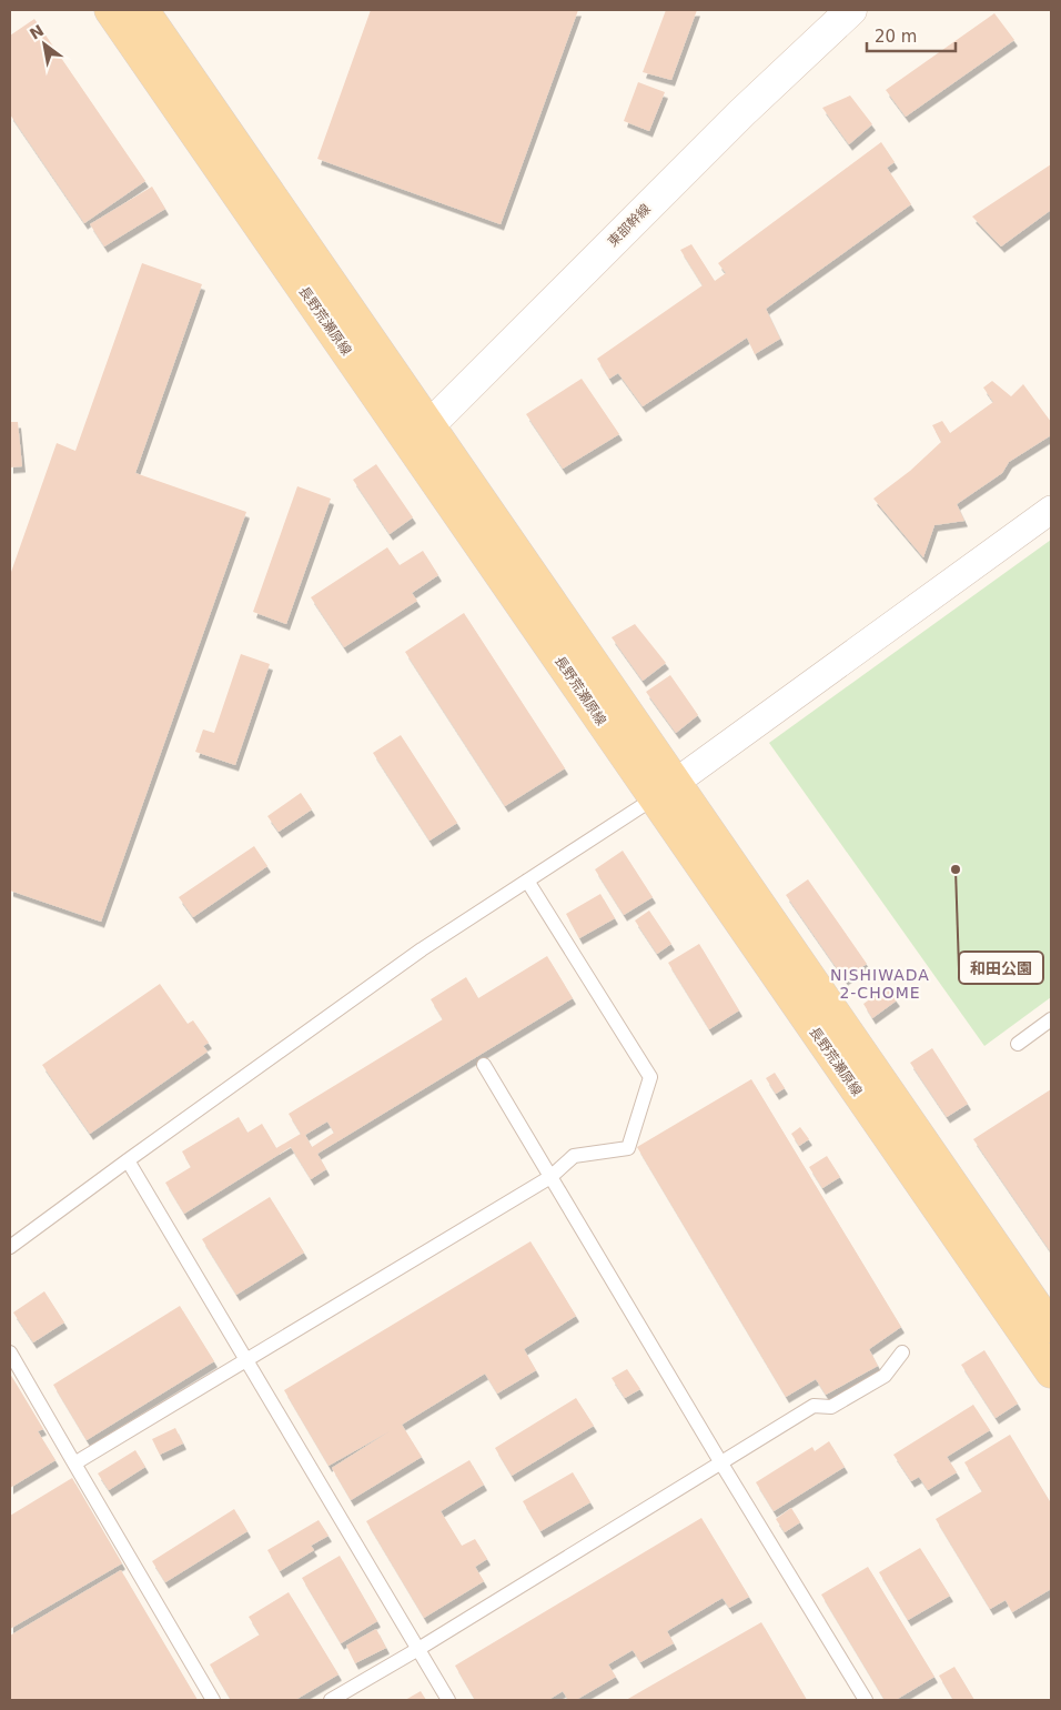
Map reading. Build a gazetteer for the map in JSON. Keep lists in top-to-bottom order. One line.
{"streets":{"main road":["長野荒瀬原線"],"street":["東部幹線"]},"crossings":[["東部幹線","長野荒瀬原線"]],"districts":["NISHIWADA 2-CHOME"],"places":["和田公園"],"scale_bar":"20 m","north":"top left"}
